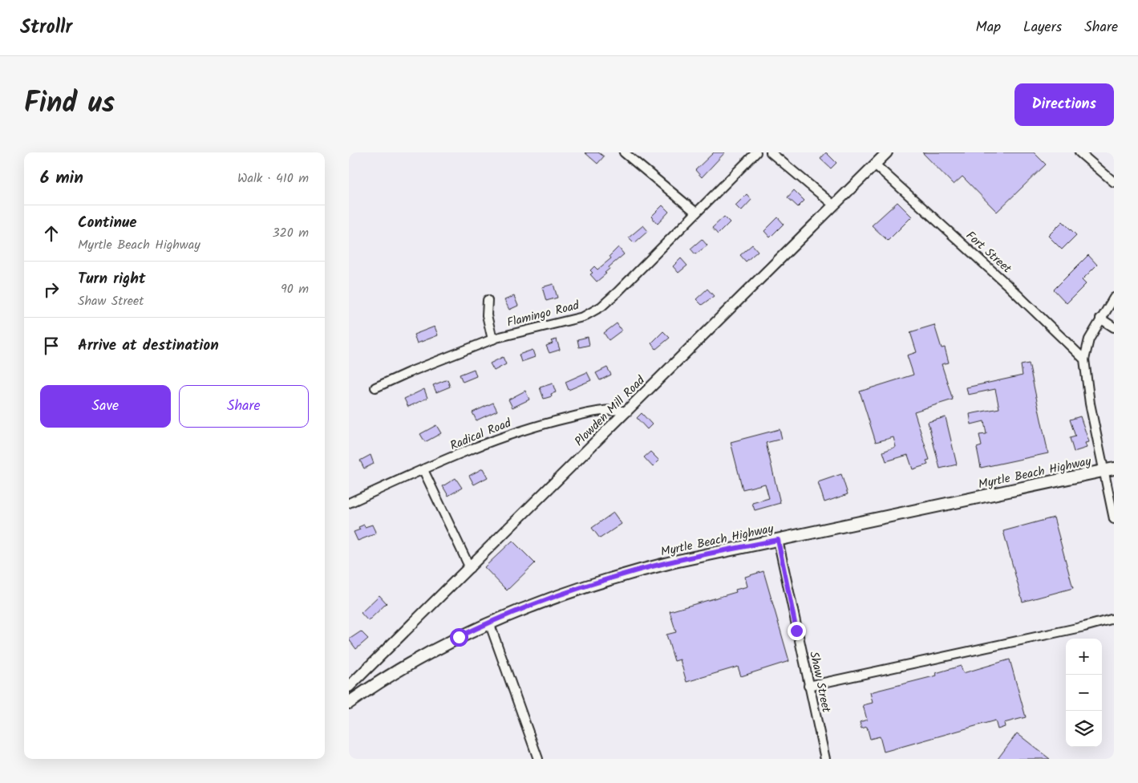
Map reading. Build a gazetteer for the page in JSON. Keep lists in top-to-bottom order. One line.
{"streets":{"main road":["Myrtle Beach Highway"],"street":["Fort Street","Flamingo Road","Plowden Mill Road","Radical Road","Shaw Street"]},"crossings":[["Fort Street","Plowden Mill Road"],["Plowden Mill Road","Radical Road"],["Myrtle Beach Highway","Shaw Street"]],"page":{"header":"Strollr","nav":["Map","Layers","Share"],"title":"Find us","buttons":["Directions",["Save","Share"]],"heading":["6 min","Walk · 410 m"],"list":[["Continue","Myrtle Beach Highway","320 m"],["Turn right","Shaw Street","90 m"],"Arrive at destination"],"map_buttons":["+","−"]}}
